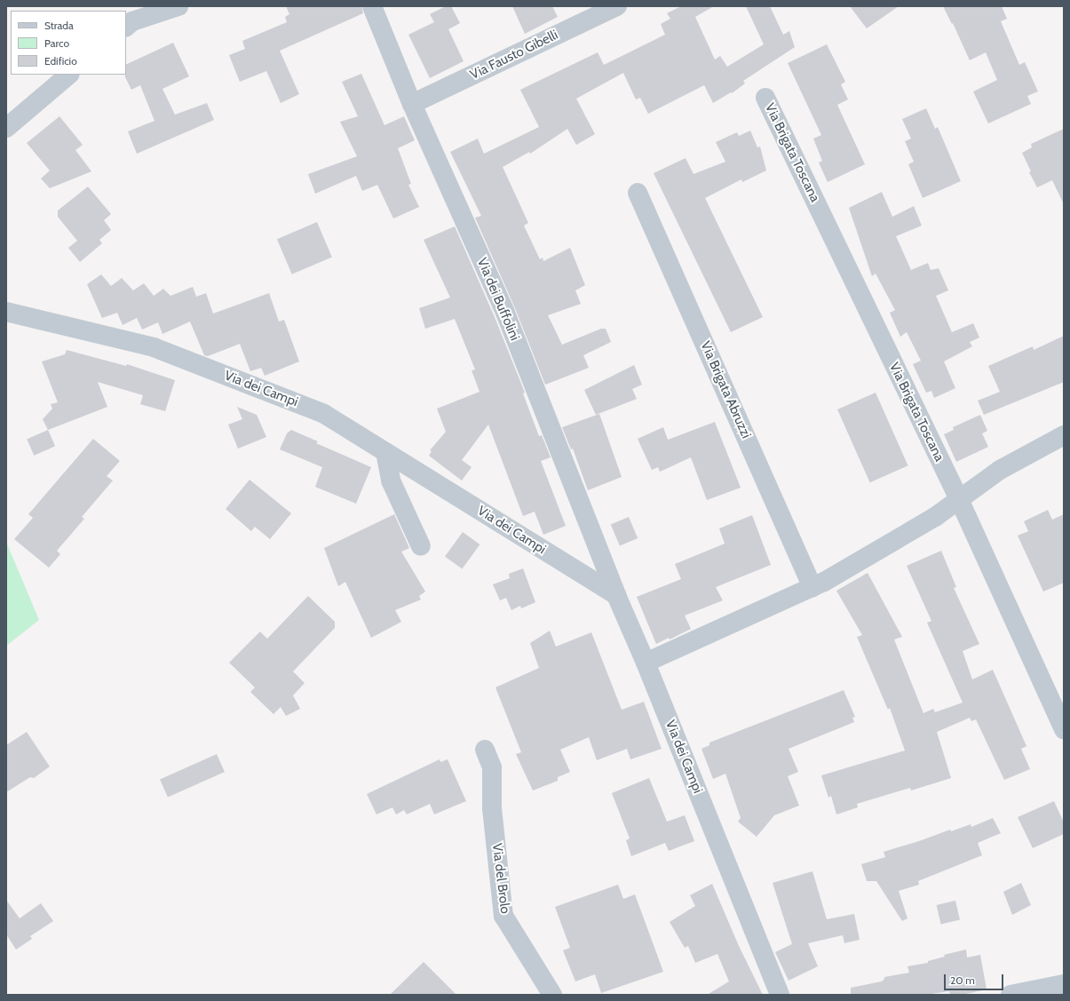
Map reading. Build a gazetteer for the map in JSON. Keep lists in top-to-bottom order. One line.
{"streets":{"street":["Via Fausto Gibelli","Via Brigata Toscana","Via dei Buffolini","Via dei Campi","Via Brigata Abruzzi","Via del Brolo"]},"crossings":[["Via Fausto Gibelli","Via dei Buffolini"],["Via dei Buffolini","Via dei Campi"]],"legend":["Strada","Parco","Edificio"],"scale_bar":"20 m"}
